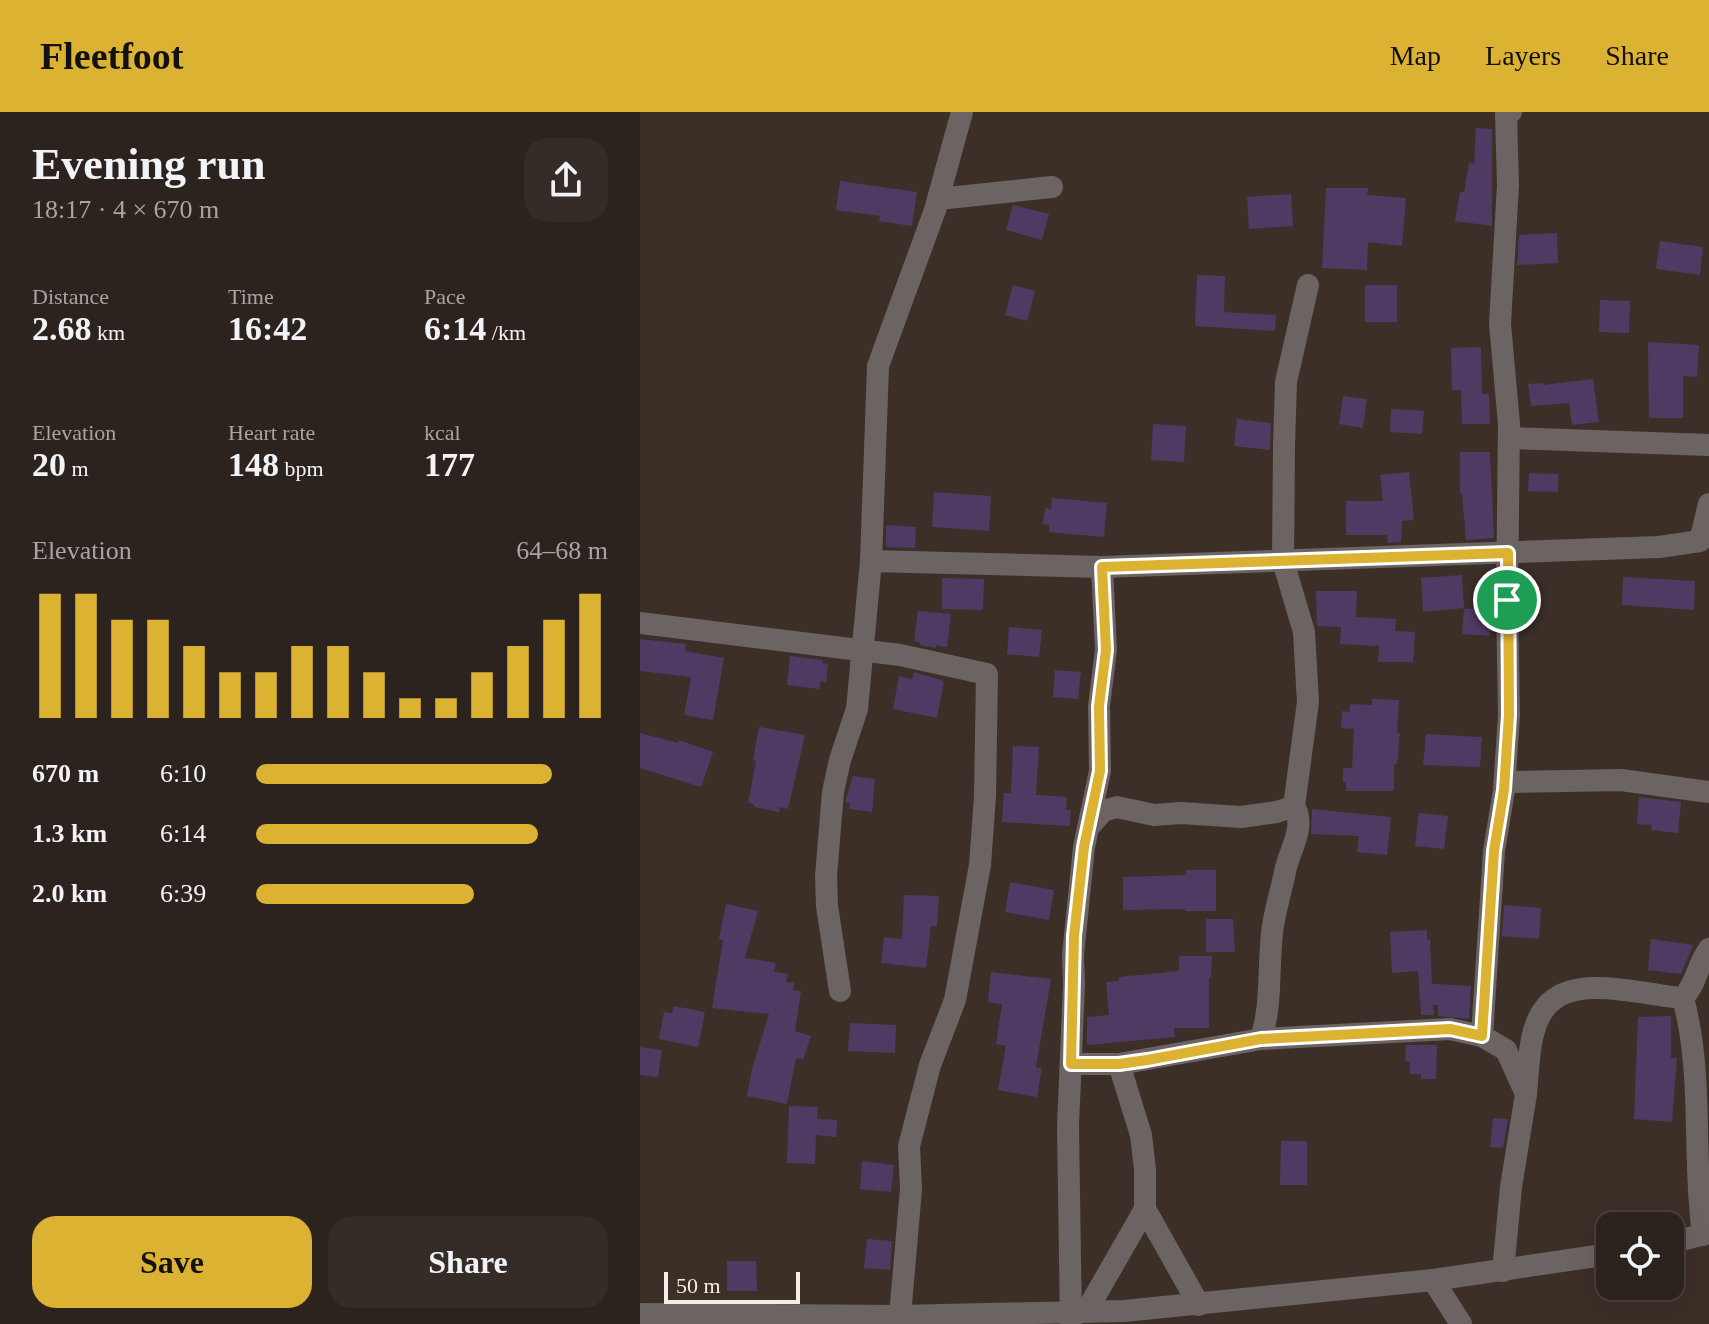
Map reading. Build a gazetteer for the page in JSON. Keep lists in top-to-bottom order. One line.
{"scale_bar":"50 m","page":{"header":"Fleetfoot","nav":["Map","Layers","Share"],"heading":["Evening run","18:17 · 4 × 670 m"],"stats":[["Distance","2.68 km"],["Time","16:42"],["Pace","6:14 /km"],["Elevation","20 m"],["Heart rate","148 bpm"],["kcal","177"]],"chart":["Elevation","64–68 m"],"list":[{"name":"670 m","note":"6:10"},{"name":"1.3 km","note":"6:14"},{"name":"2.0 km","note":"6:39"}],"buttons":["Save","Share"],"scale":"50 m"}}
